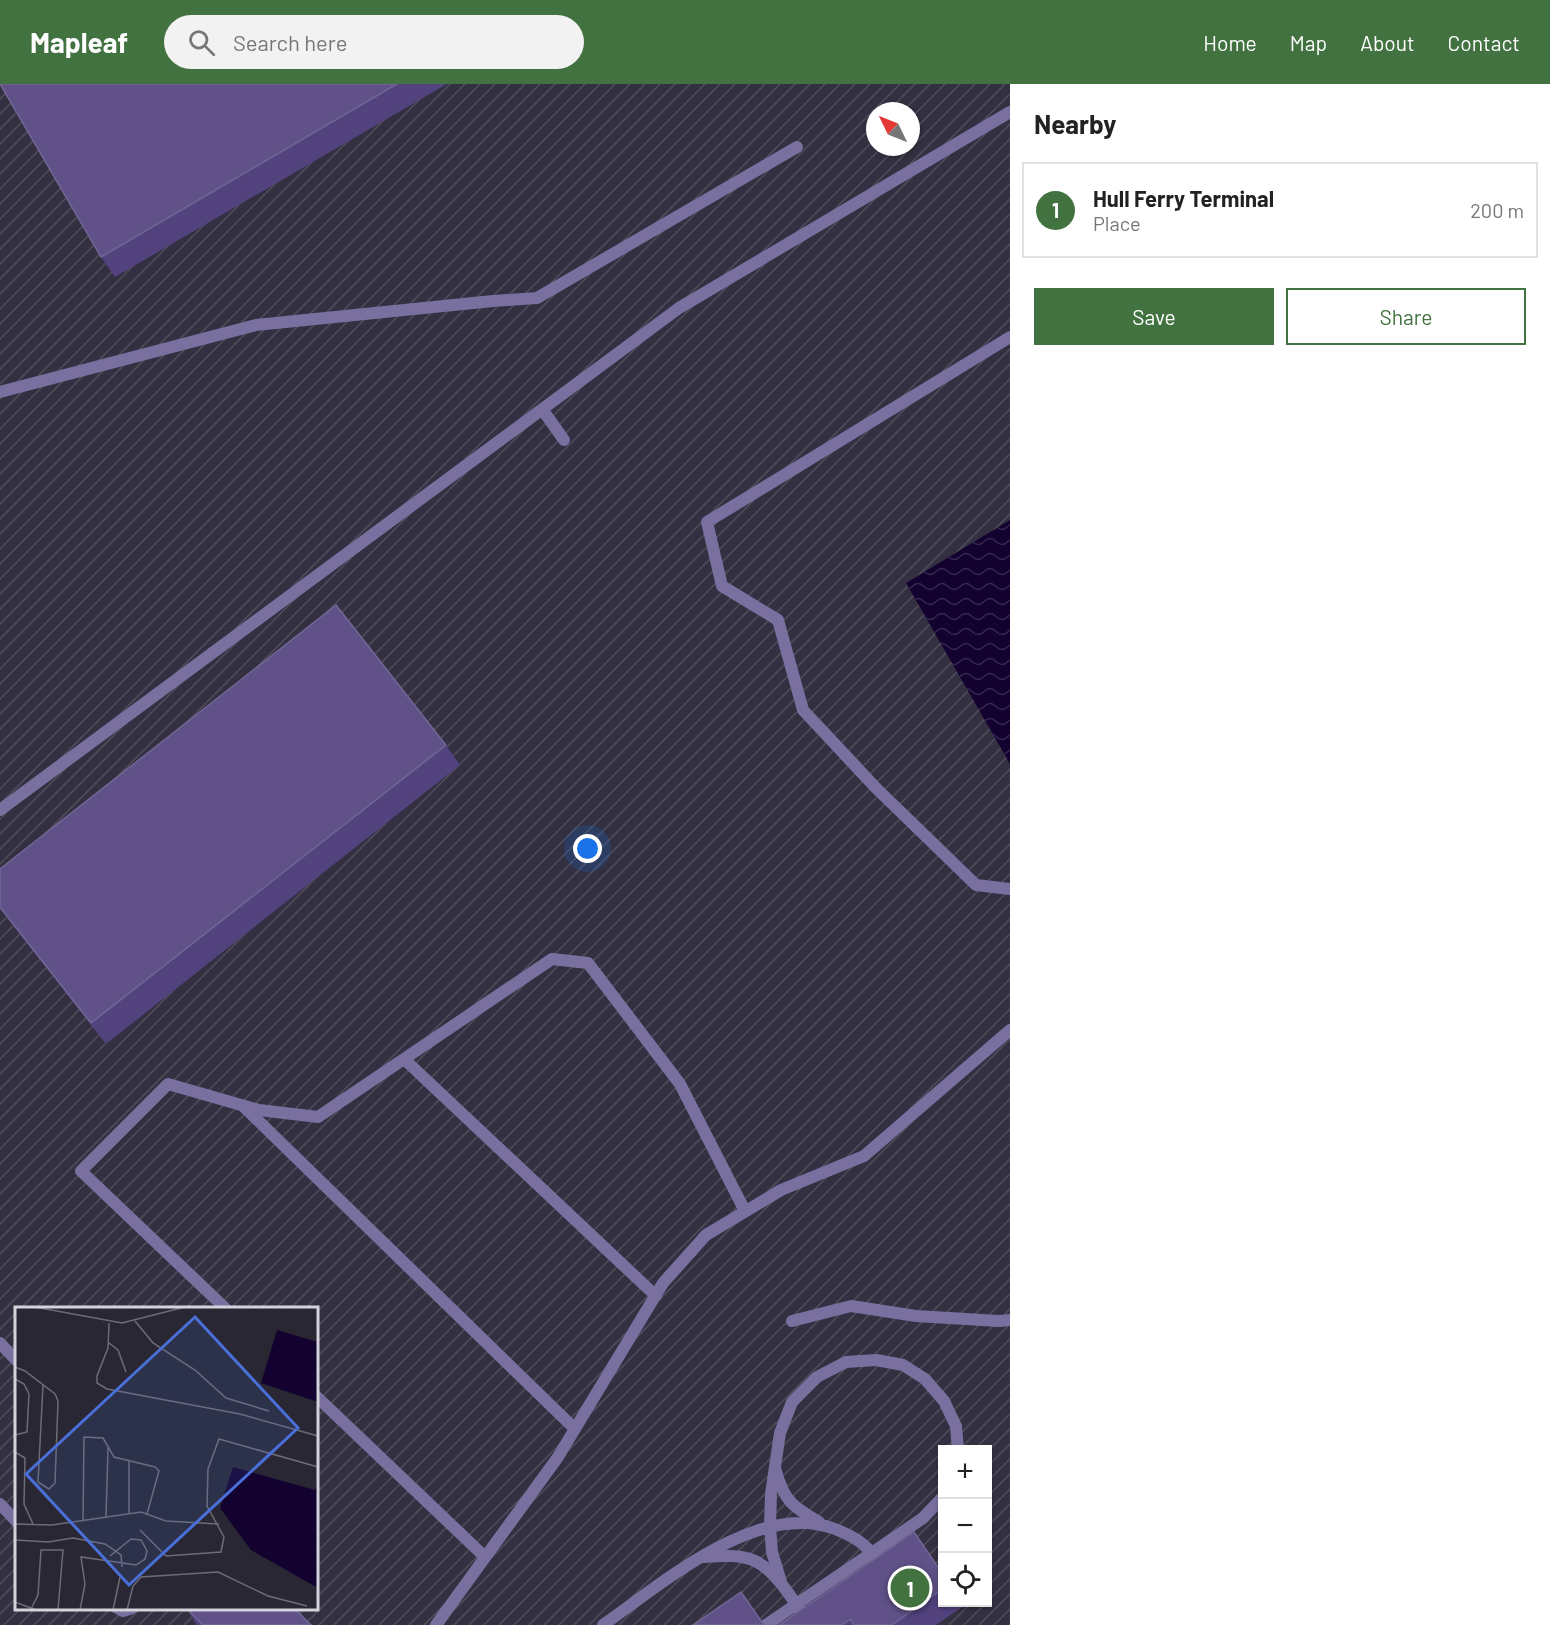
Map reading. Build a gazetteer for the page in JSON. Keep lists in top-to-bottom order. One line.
{"north":"top left","page":{"header":"Mapleaf","search":"Search here","nav":["Home","Map","About","Contact"],"heading":"Nearby","list":[{"mark":"1","name":"Hull Ferry Terminal","note":"Place","value":"200 m"}],"buttons":["Save","Share"],"map_buttons":["+","−"],"pins":"1"}}
